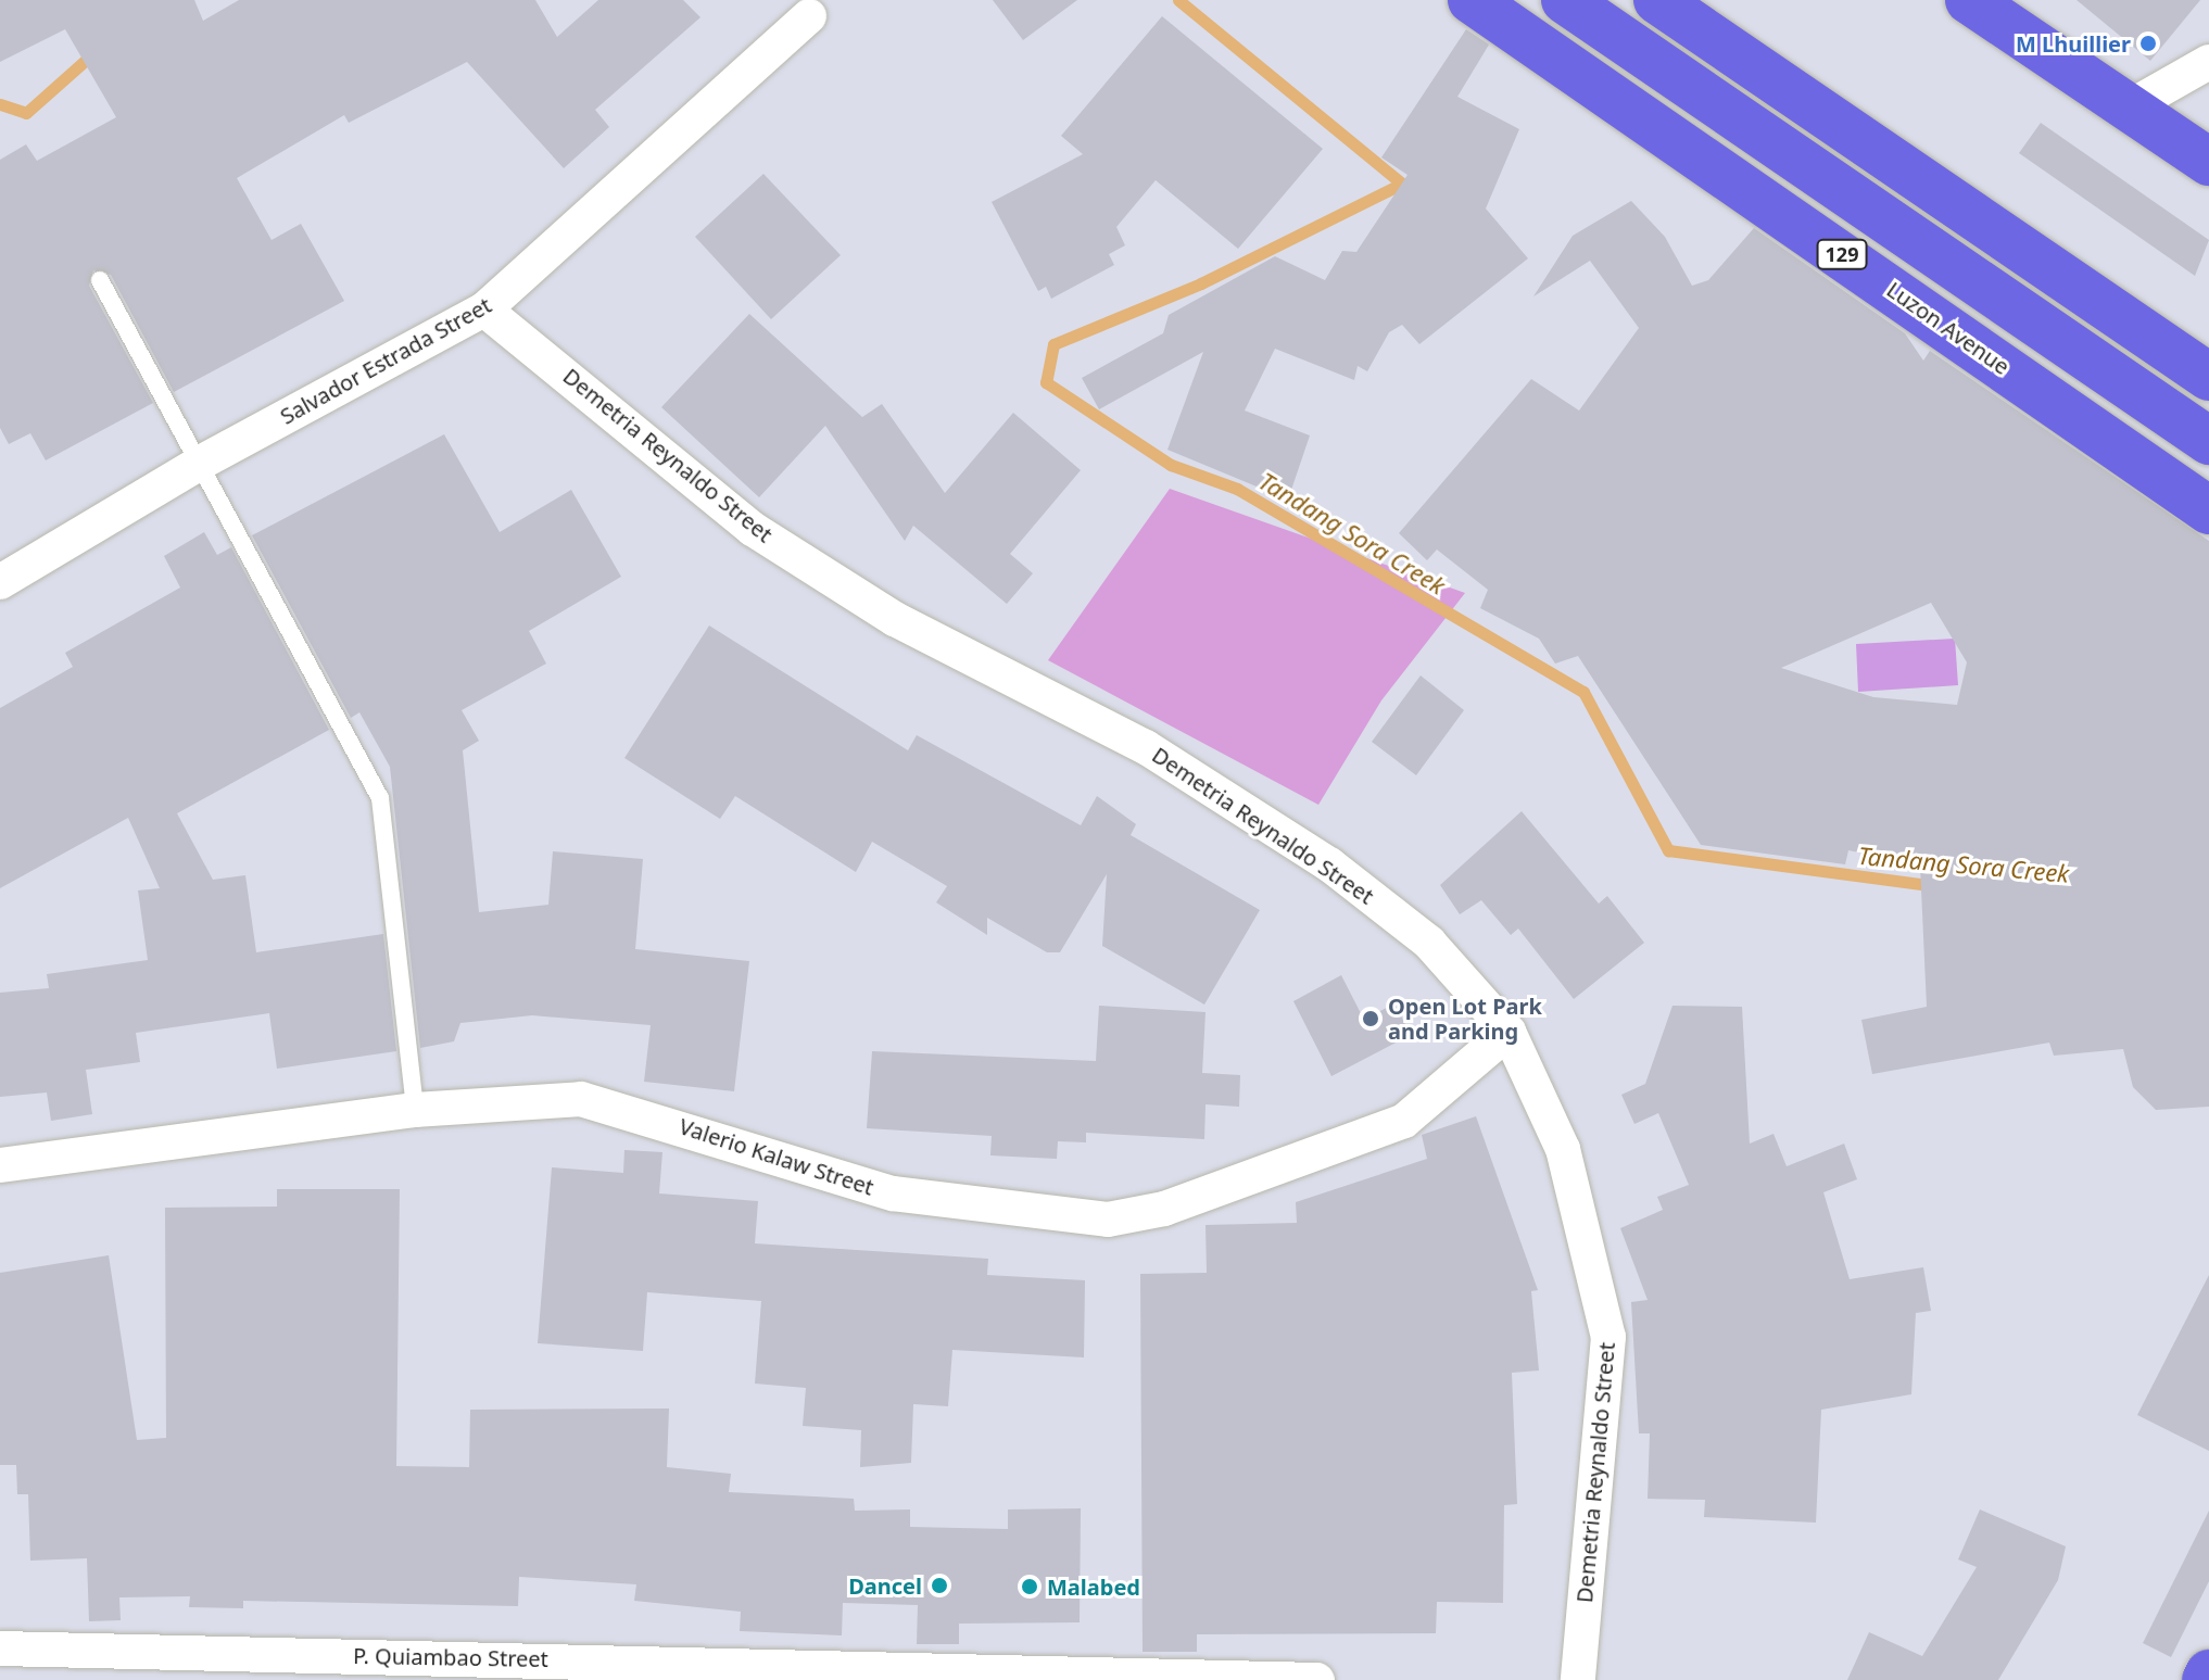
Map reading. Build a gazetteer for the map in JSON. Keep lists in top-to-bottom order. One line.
{"streets":{"main road":["129","Luzon Avenue"],"street":["Salvador Estrada Street","Demetria Reynaldo Street","Valerio Kalaw Street","P. Quiambao Street"]},"crossings":[["Salvador Estrada Street","Demetria Reynaldo Street"],["Demetria Reynaldo Street","Valerio Kalaw Street"]],"water":["Tandang Sora Creek"],"places":["M Lhuillier","Open Lot Park and Parking","Dancel","Malabed"]}
